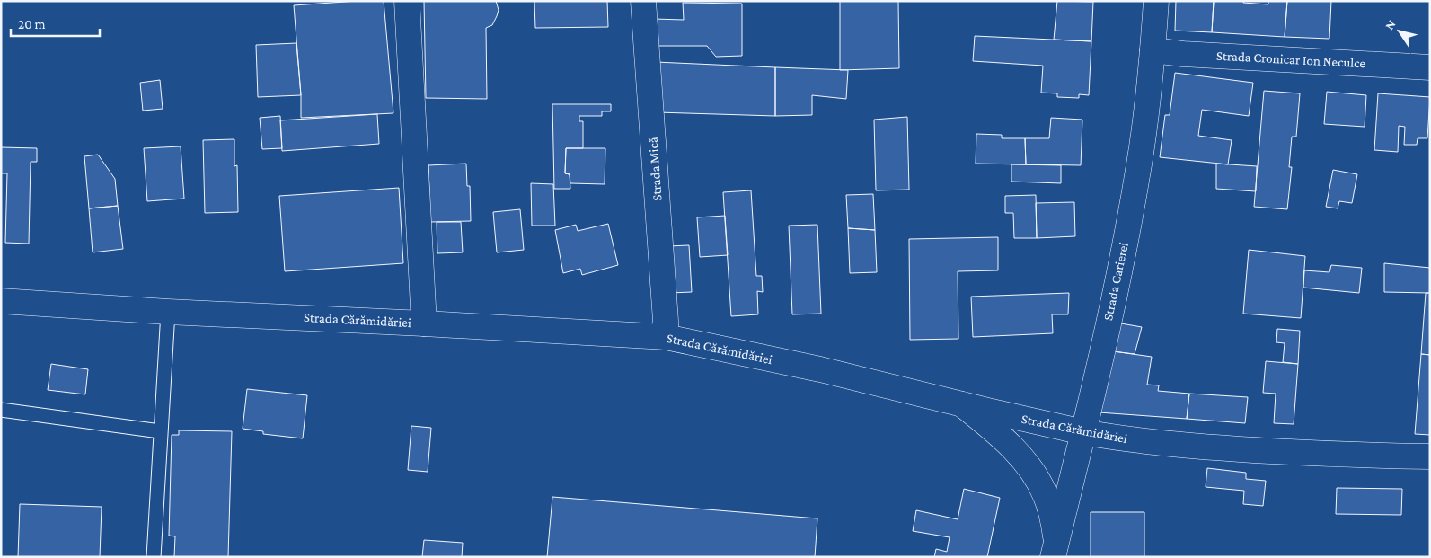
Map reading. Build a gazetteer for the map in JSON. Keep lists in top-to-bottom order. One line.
{"streets":{"street":["Strada Cronicar Ion Neculce","Strada Mică","Strada Carierei","Strada Cărămidăriei"]},"crossings":[["Strada Cronicar Ion Neculce","Strada Carierei"],["Strada Mică","Strada Cărămidăriei"],["Strada Carierei","Strada Cărămidăriei"]],"scale_bar":"20 m","north":"top left"}
